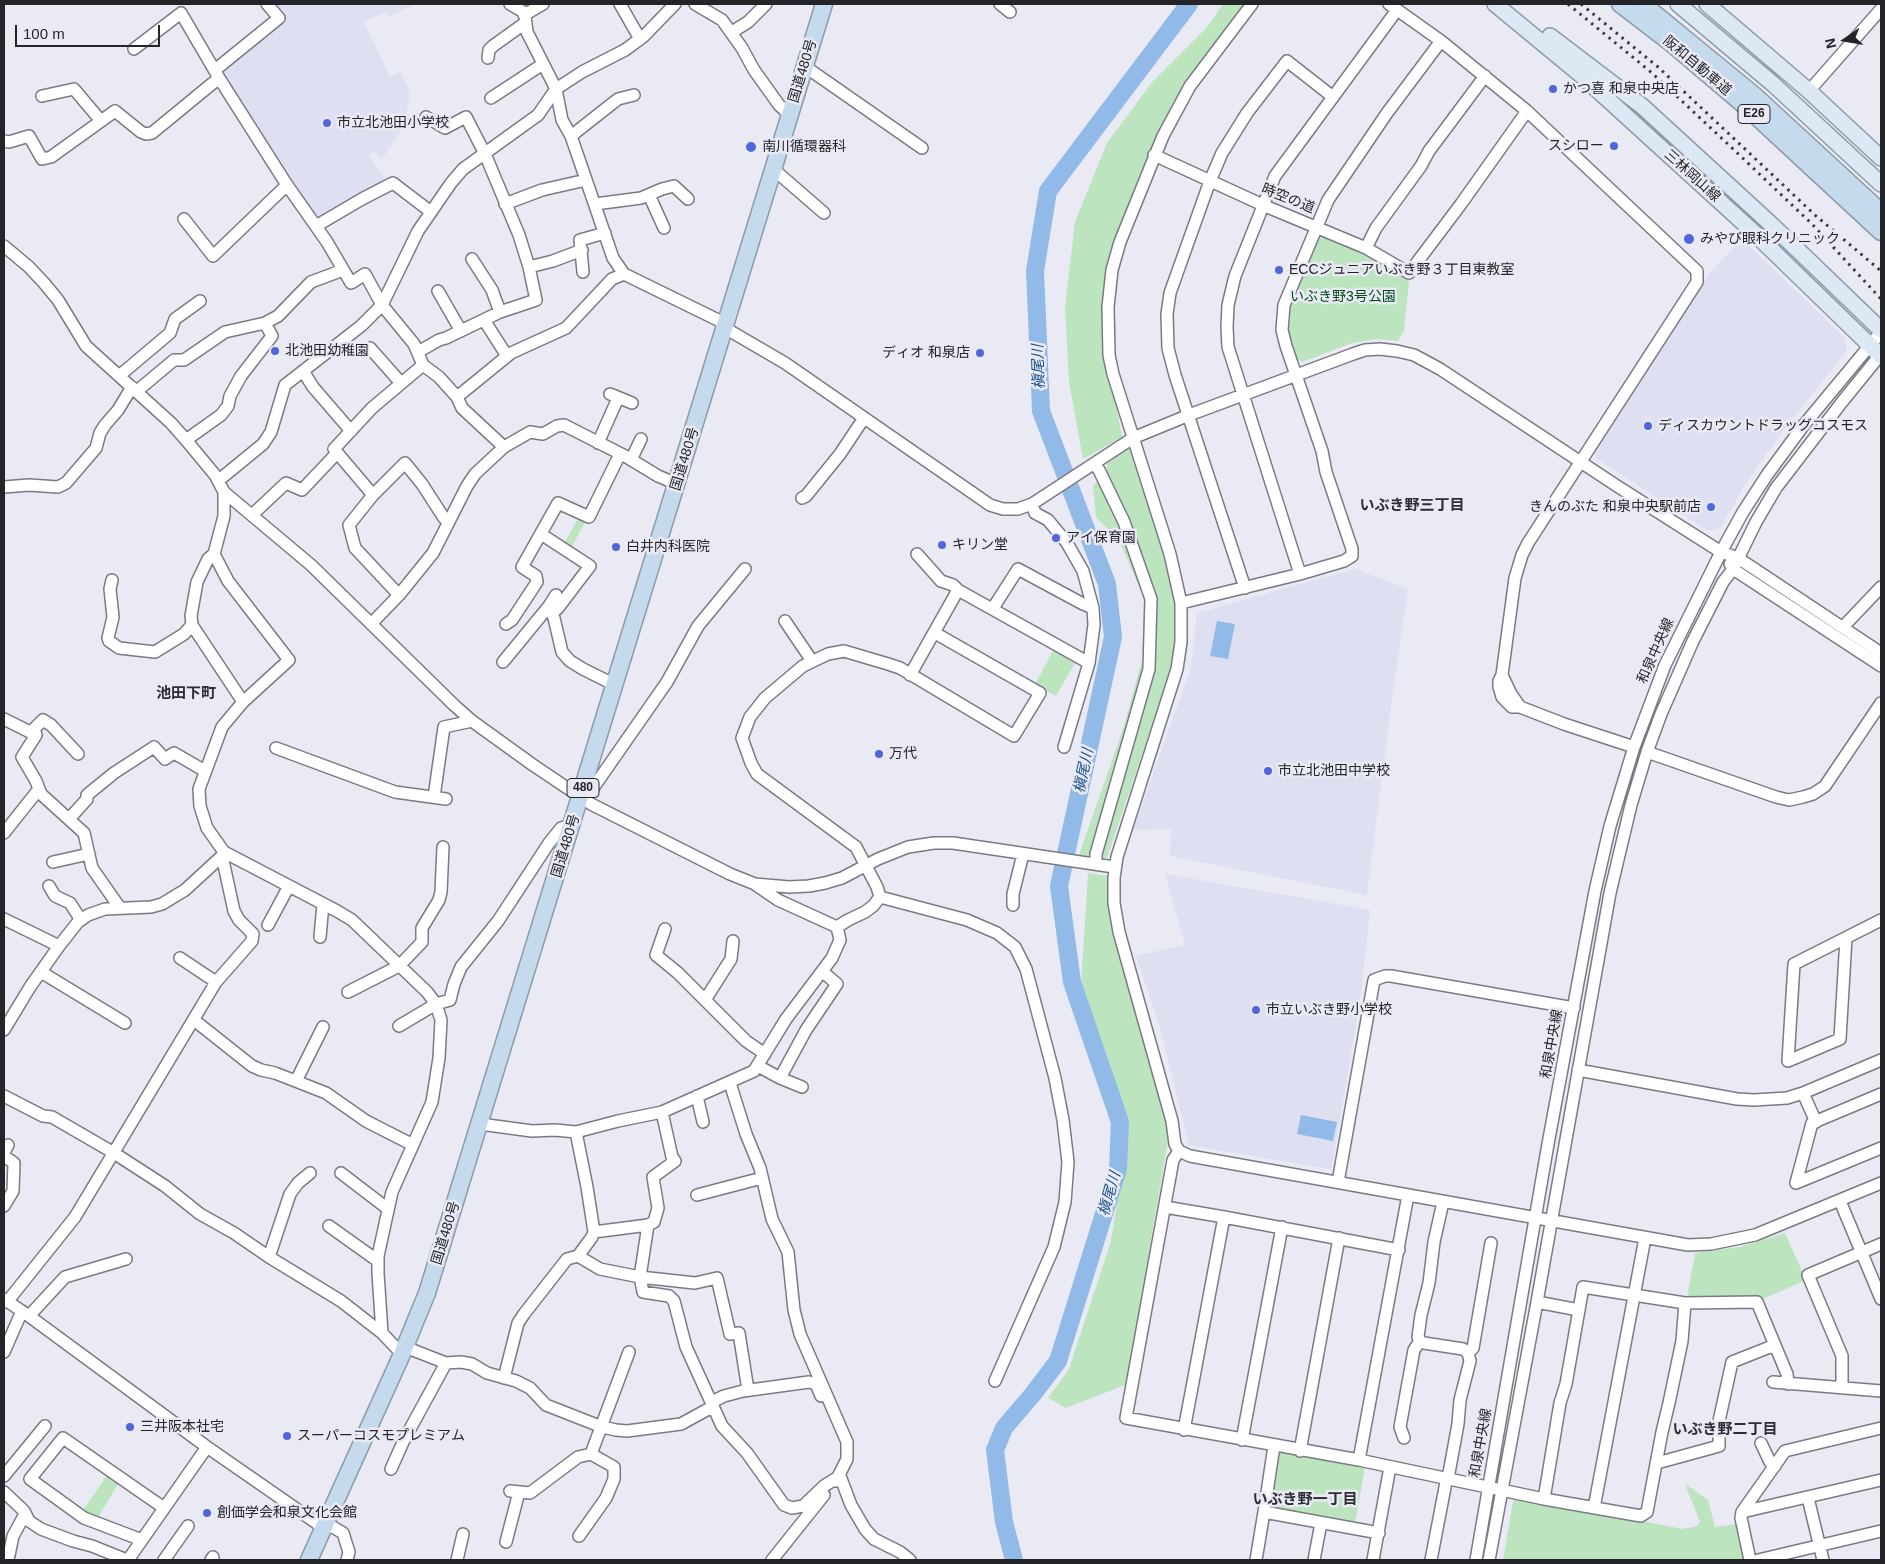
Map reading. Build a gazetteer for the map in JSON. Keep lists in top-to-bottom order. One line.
{"streets":{"highway":["阪和自動車道","国道480号","E26","480"],"main road":["三林岡山線"],"street":["時空の道","和泉中央線"]},"crossings":[["三林岡山線","和泉中央線"]],"districts":["いぶき野三丁目","池田下町","いぶき野二丁目","いぶき野一丁目"],"water":["槇尾川"],"parks":["いぶき野3号公園"],"places":["かつ喜 和泉中央店","市立北池田小学校","スシロー","南川循環器科","みやび眼科クリニック","ECCジュニアいぶき野３丁目東教室","北池田幼稚園","ディオ 和泉店","ディスカウントドラッグコスモス","きんのぶた 和泉中央駅前店","アイ保育園","キリン堂","白井内科医院","万代","市立北池田中学校","市立いぶき野小学校","三井阪本社宅","スーパーコスモプレミアム","創価学会和泉文化会館"],"scale_bar":"100 m","north":"left"}
